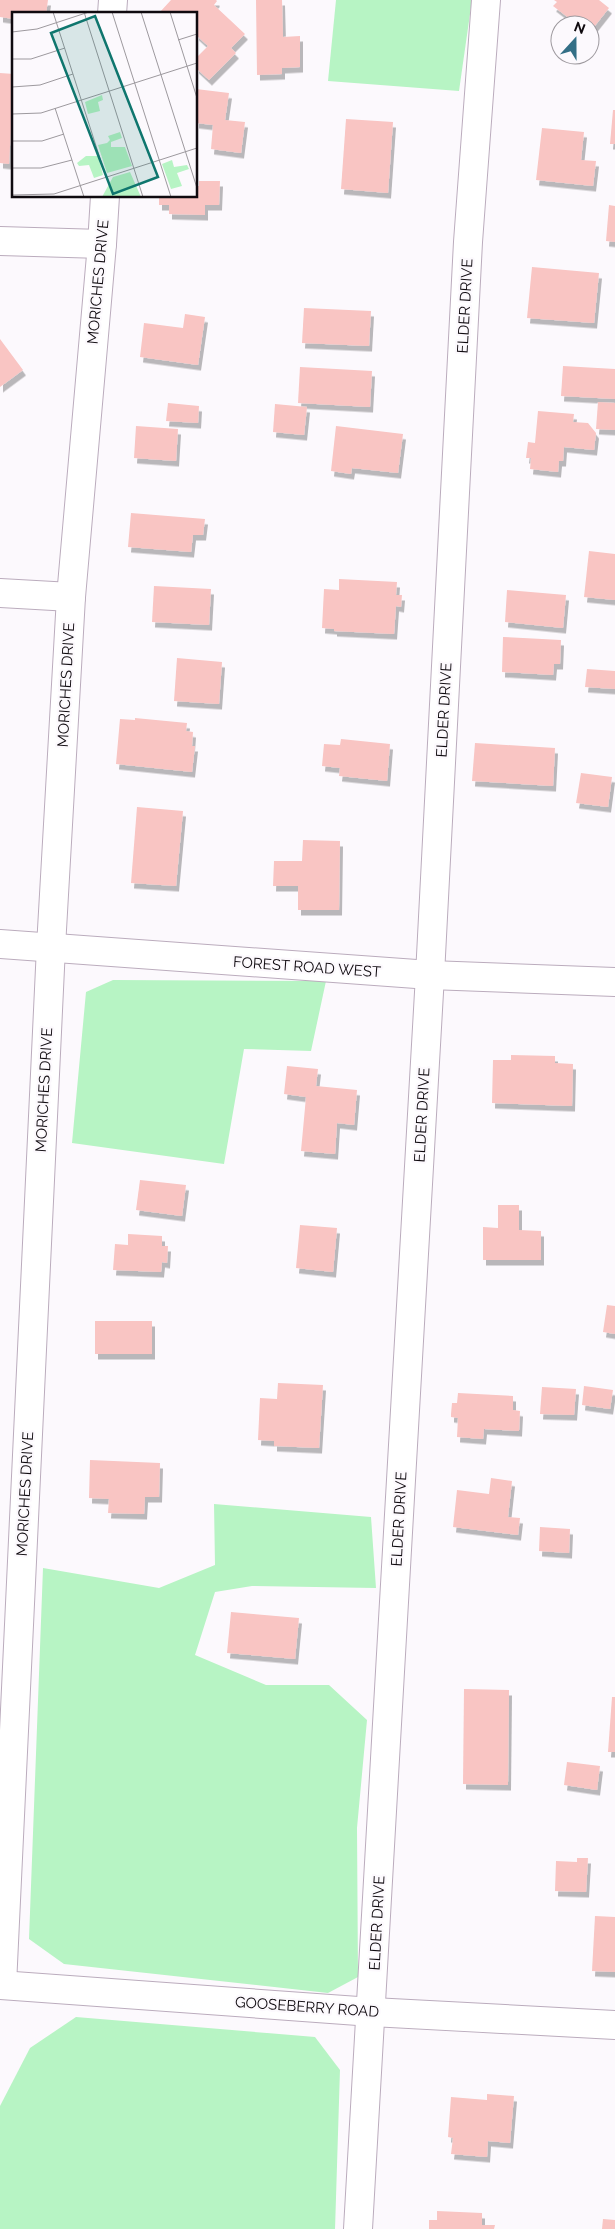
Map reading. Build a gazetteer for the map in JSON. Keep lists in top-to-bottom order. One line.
{"streets":{"street":["MORICHES DRIVE","ELDER DRIVE","FOREST ROAD WEST","GOOSEBERRY ROAD"]},"crossings":[["MORICHES DRIVE","FOREST ROAD WEST"],["MORICHES DRIVE","GOOSEBERRY ROAD"],["ELDER DRIVE","FOREST ROAD WEST"],["ELDER DRIVE","GOOSEBERRY ROAD"]],"north":"top"}
